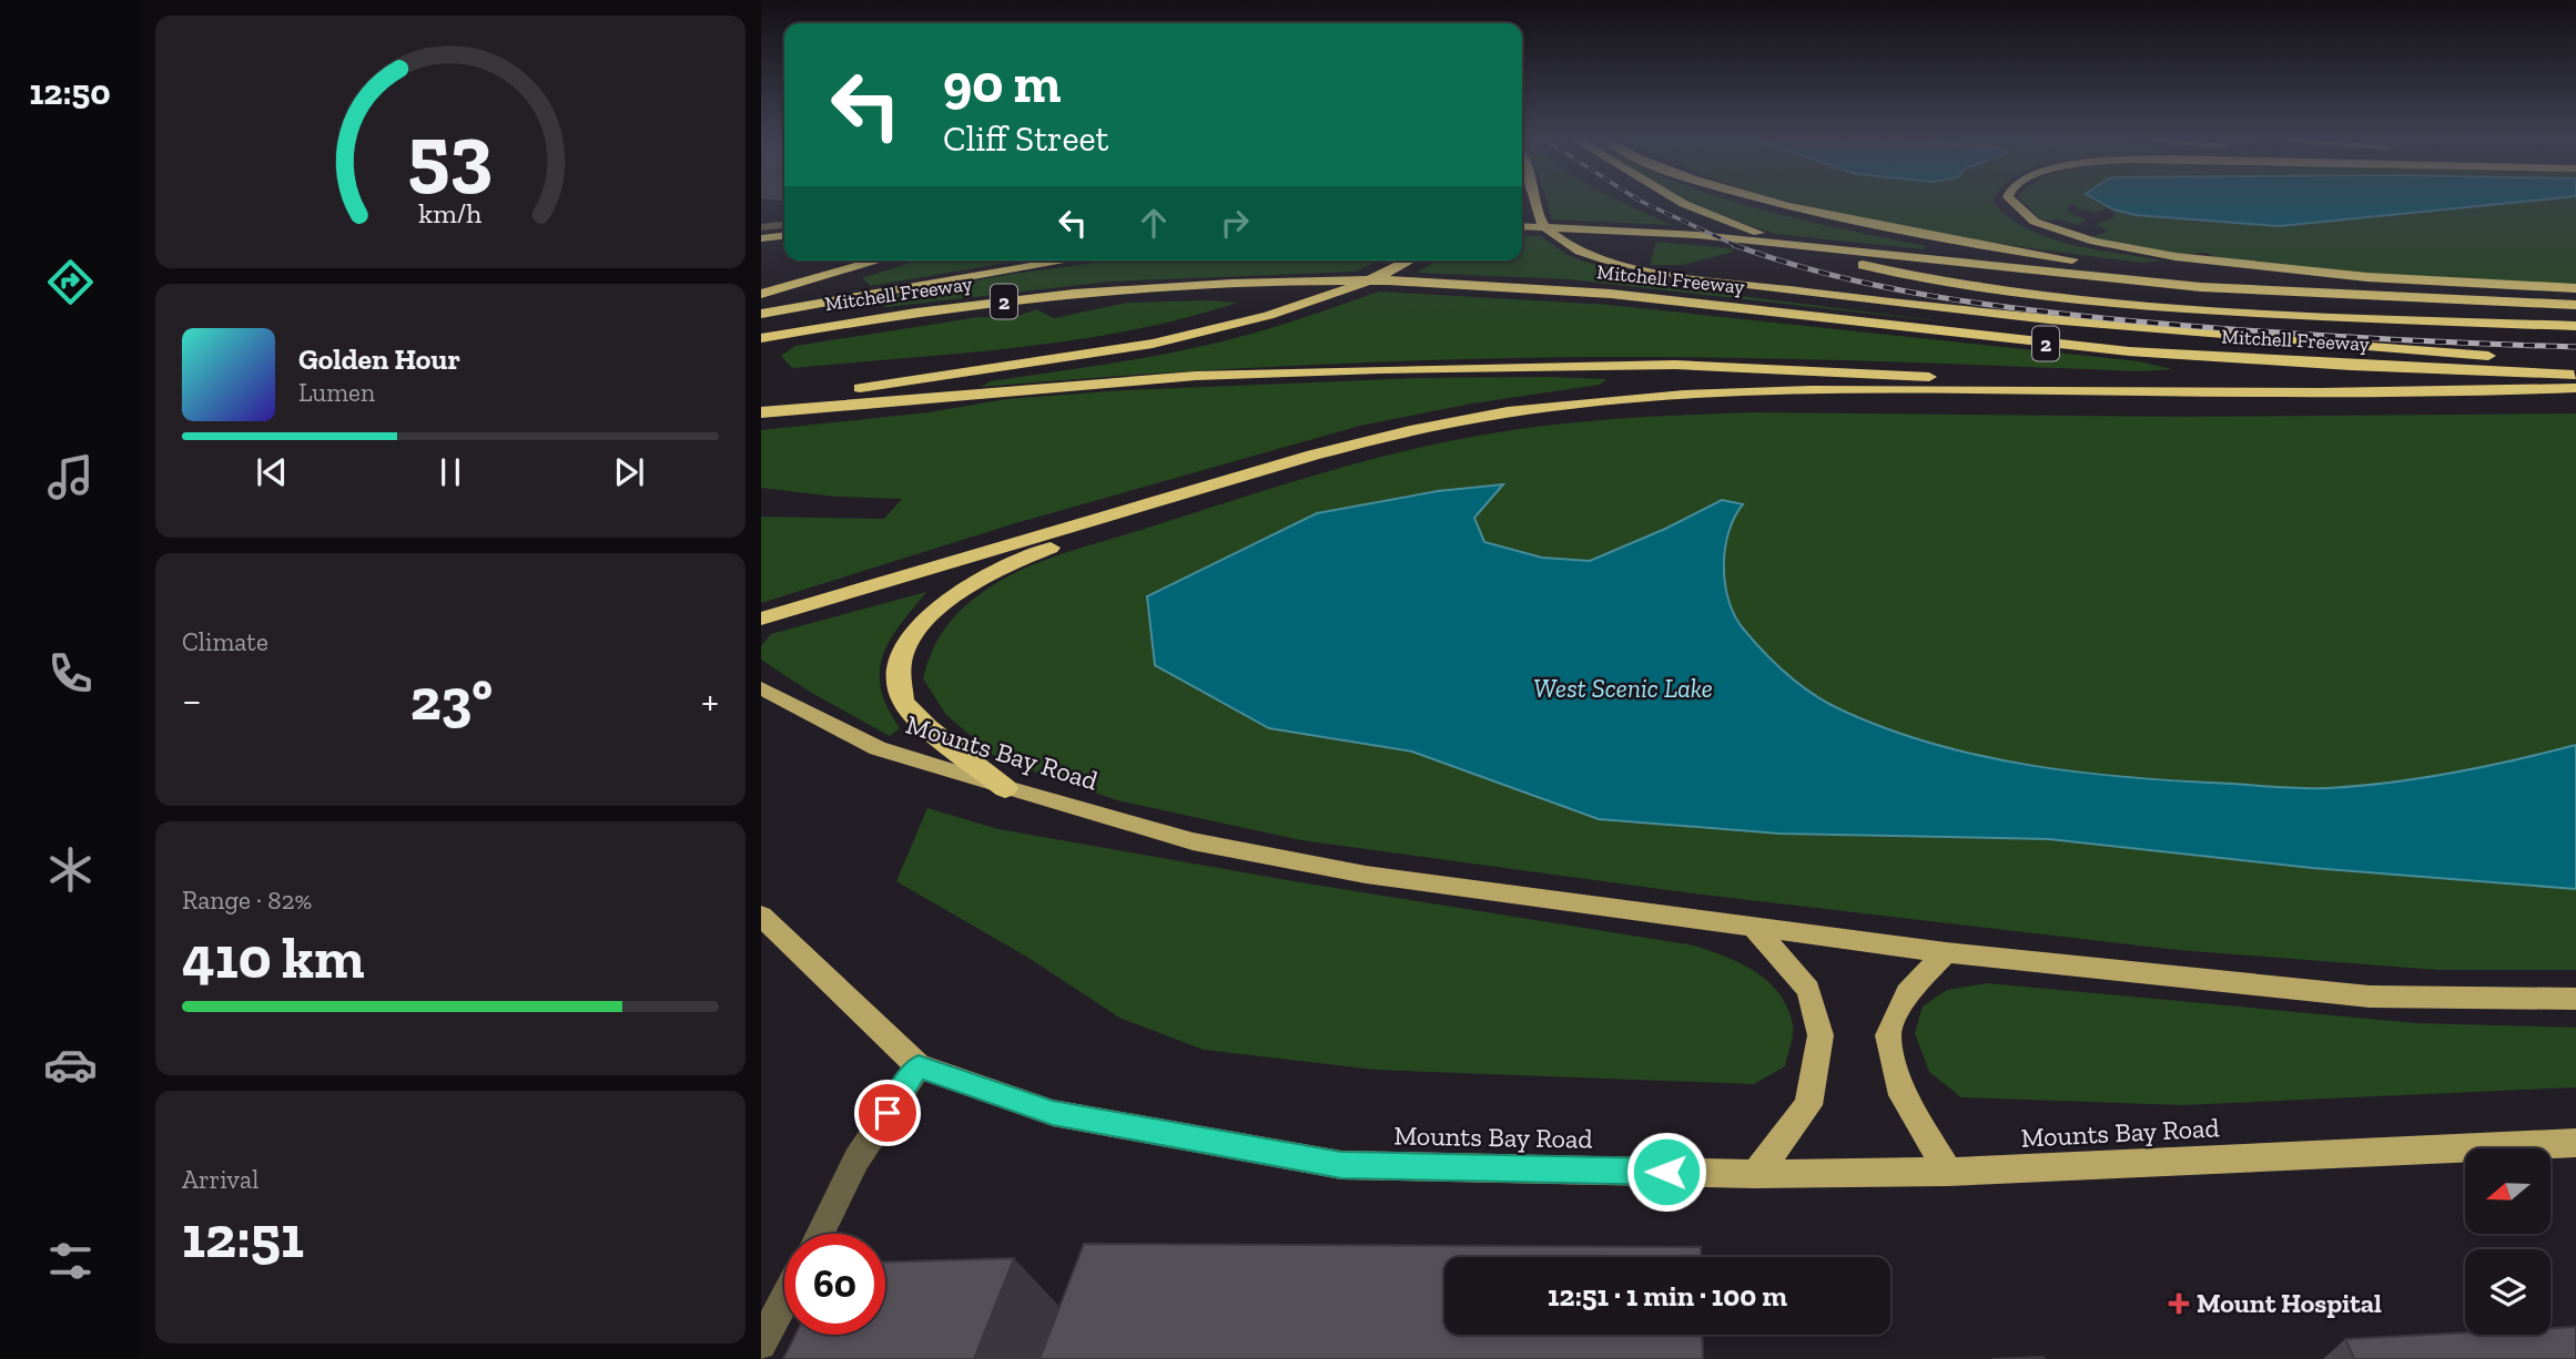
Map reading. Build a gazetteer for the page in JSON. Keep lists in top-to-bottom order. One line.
{"streets":{"highway":["Mitchell Freeway","2"],"main road":["Mounts Bay Road"]},"water":["West Scenic Lake"],"places":{"health":["Mount Hospital"]},"north":"left","page":{"tabs":"12:50","turn":["90 m","Cliff Street"],"song":["Golden Hour","Lumen"],"tile":["Climate",["Range · 82%","410 km"],["Arrival","12:51"]],"heat":["−","23°","+"],"limit":"60","trip":"12:51 · 1 min · 100 m","gauge":["53","km/h"]}}
